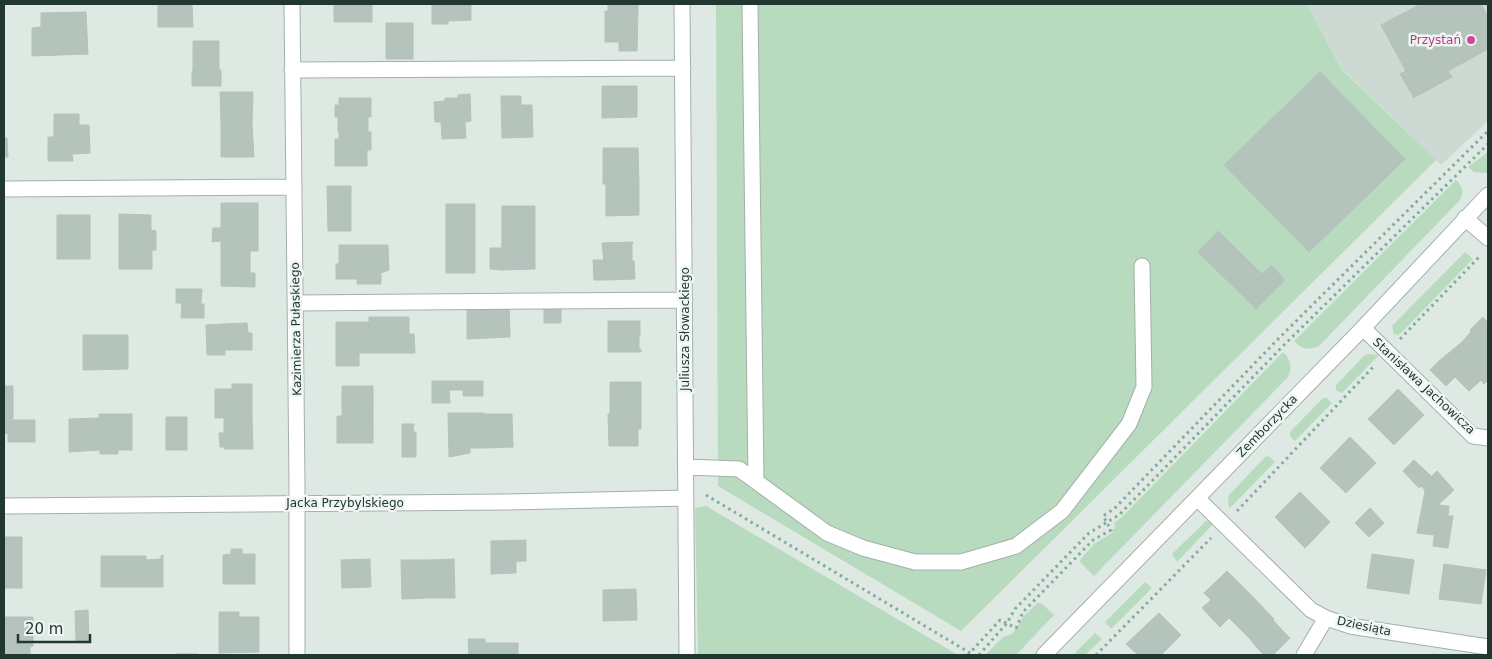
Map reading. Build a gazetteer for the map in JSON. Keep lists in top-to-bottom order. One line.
{"streets":{"street":["Kazimierza Pułaskiego","Juliusza Słowackiego","Stanisława Jachowicza","Zemborzycka","Jacka Przybylskiego","Dziesiąta"]},"crossings":[["Kazimierza Pułaskiego","Jacka Przybylskiego"],["Juliusza Słowackiego","Jacka Przybylskiego"],["Stanisława Jachowicza","Zemborzycka"],["Zemborzycka","Dziesiąta"]],"places":["Przystań"],"scale_bar":"20 m"}
